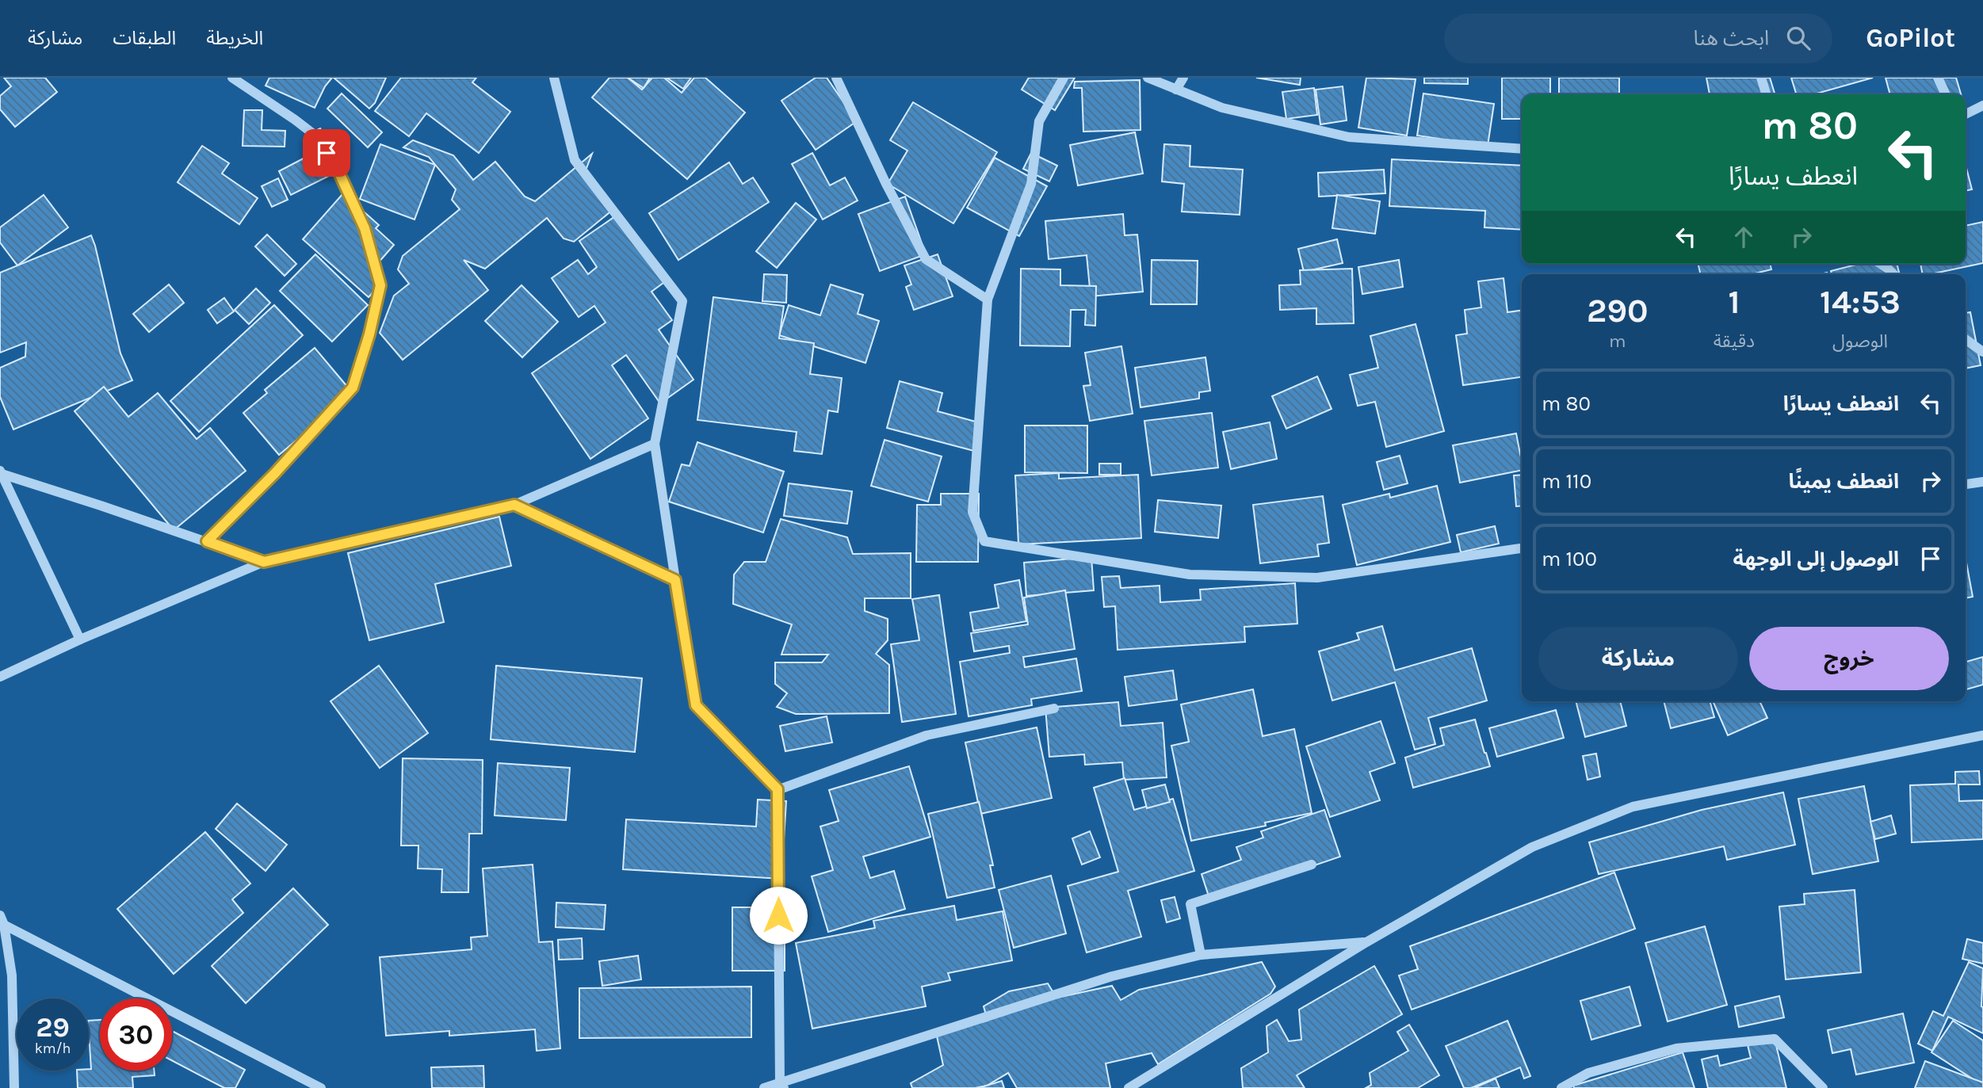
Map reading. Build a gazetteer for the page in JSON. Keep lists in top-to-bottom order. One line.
{"page":{"header":"GoPilot","search":"ابحث هنا","nav":["الخريطة","الطبقات","مشاركة"],"turn":["80 m","انعطف يسارًا"],"eta":["14:53","الوصول","1","دقيقة","290","m"],"list":[{"name":"انعطف يسارًا","value":"80 m"},{"name":"انعطف يمينًا","value":"110 m"},{"name":"الوصول إلى الوجهة","value":"100 m"}],"buttons":["خروج","مشاركة"],"speed":"29 km/h","limit":"30"}}
